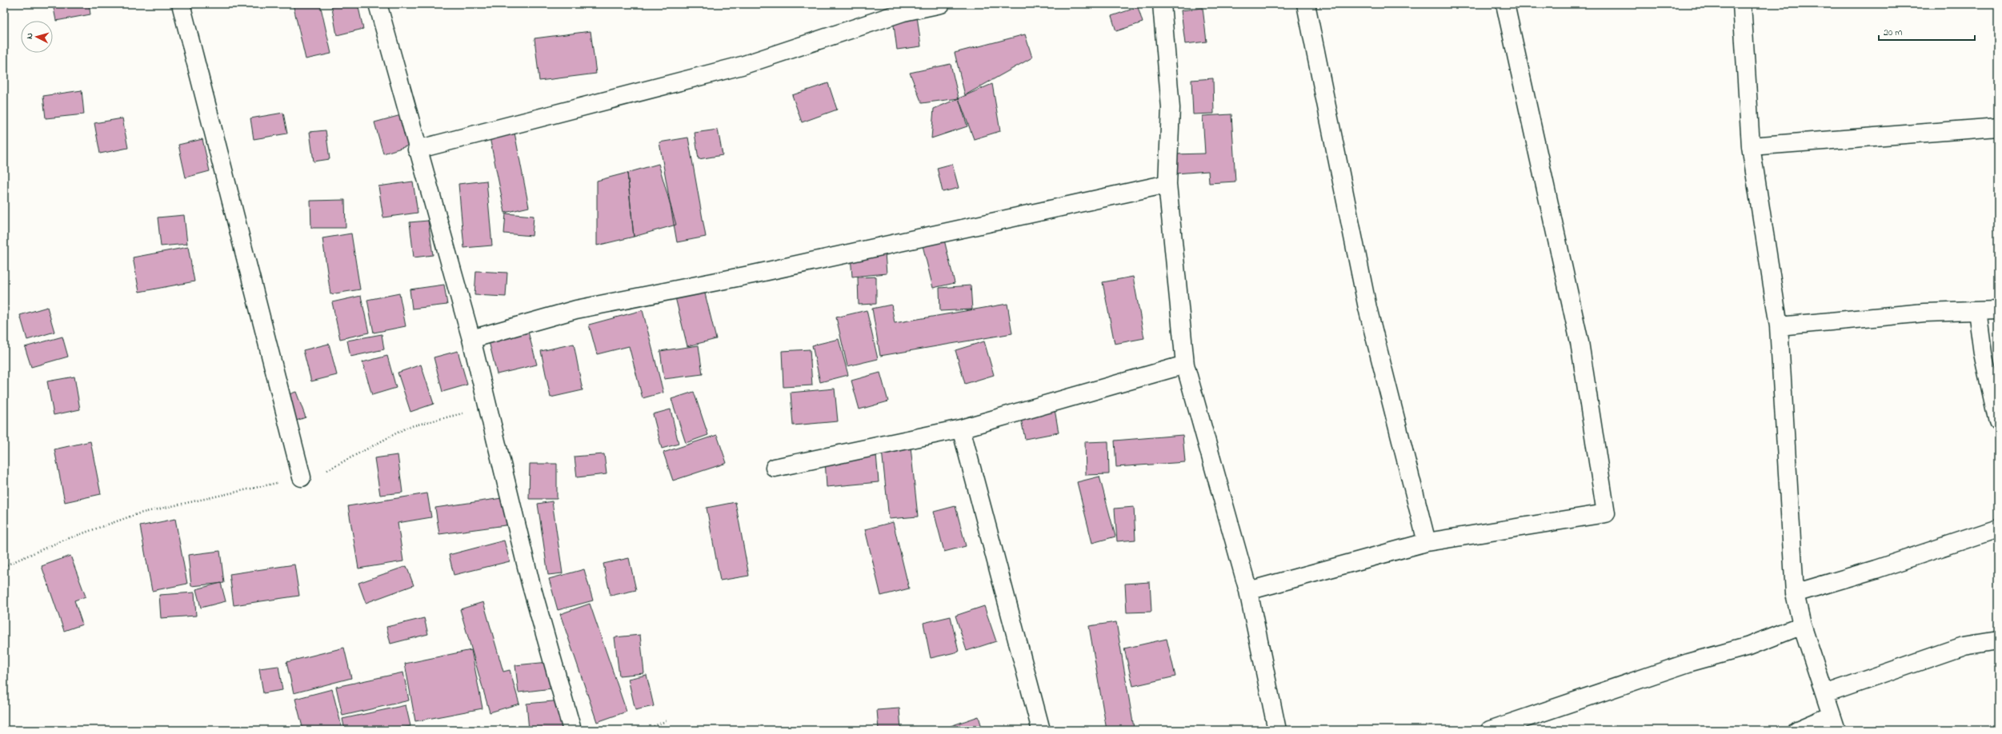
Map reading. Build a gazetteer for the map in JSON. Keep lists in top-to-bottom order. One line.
{"scale_bar":"20 m","north":"left"}
